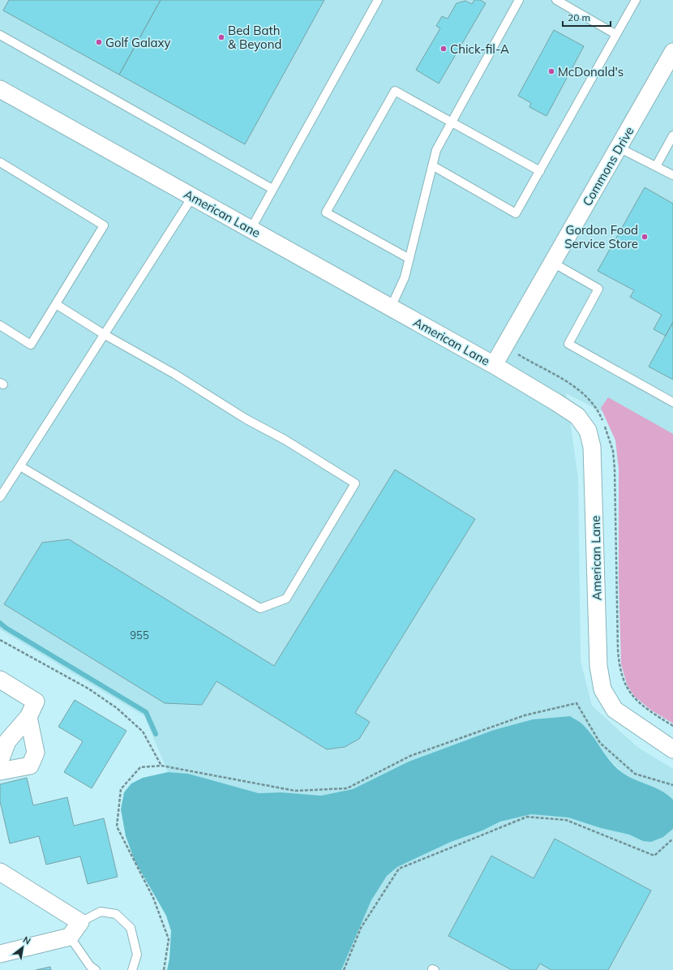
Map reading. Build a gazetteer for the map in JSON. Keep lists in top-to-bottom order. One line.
{"streets":{"street":["Commons Drive","American Lane"]},"crossings":[["Commons Drive","American Lane"]],"places":["Bed Bath & Beyond","Golf Galaxy","Chick-fil-A","McDonald's","Gordon Food Service Store"],"house_numbers":["955"],"scale_bar":"20 m","north":"top right"}
